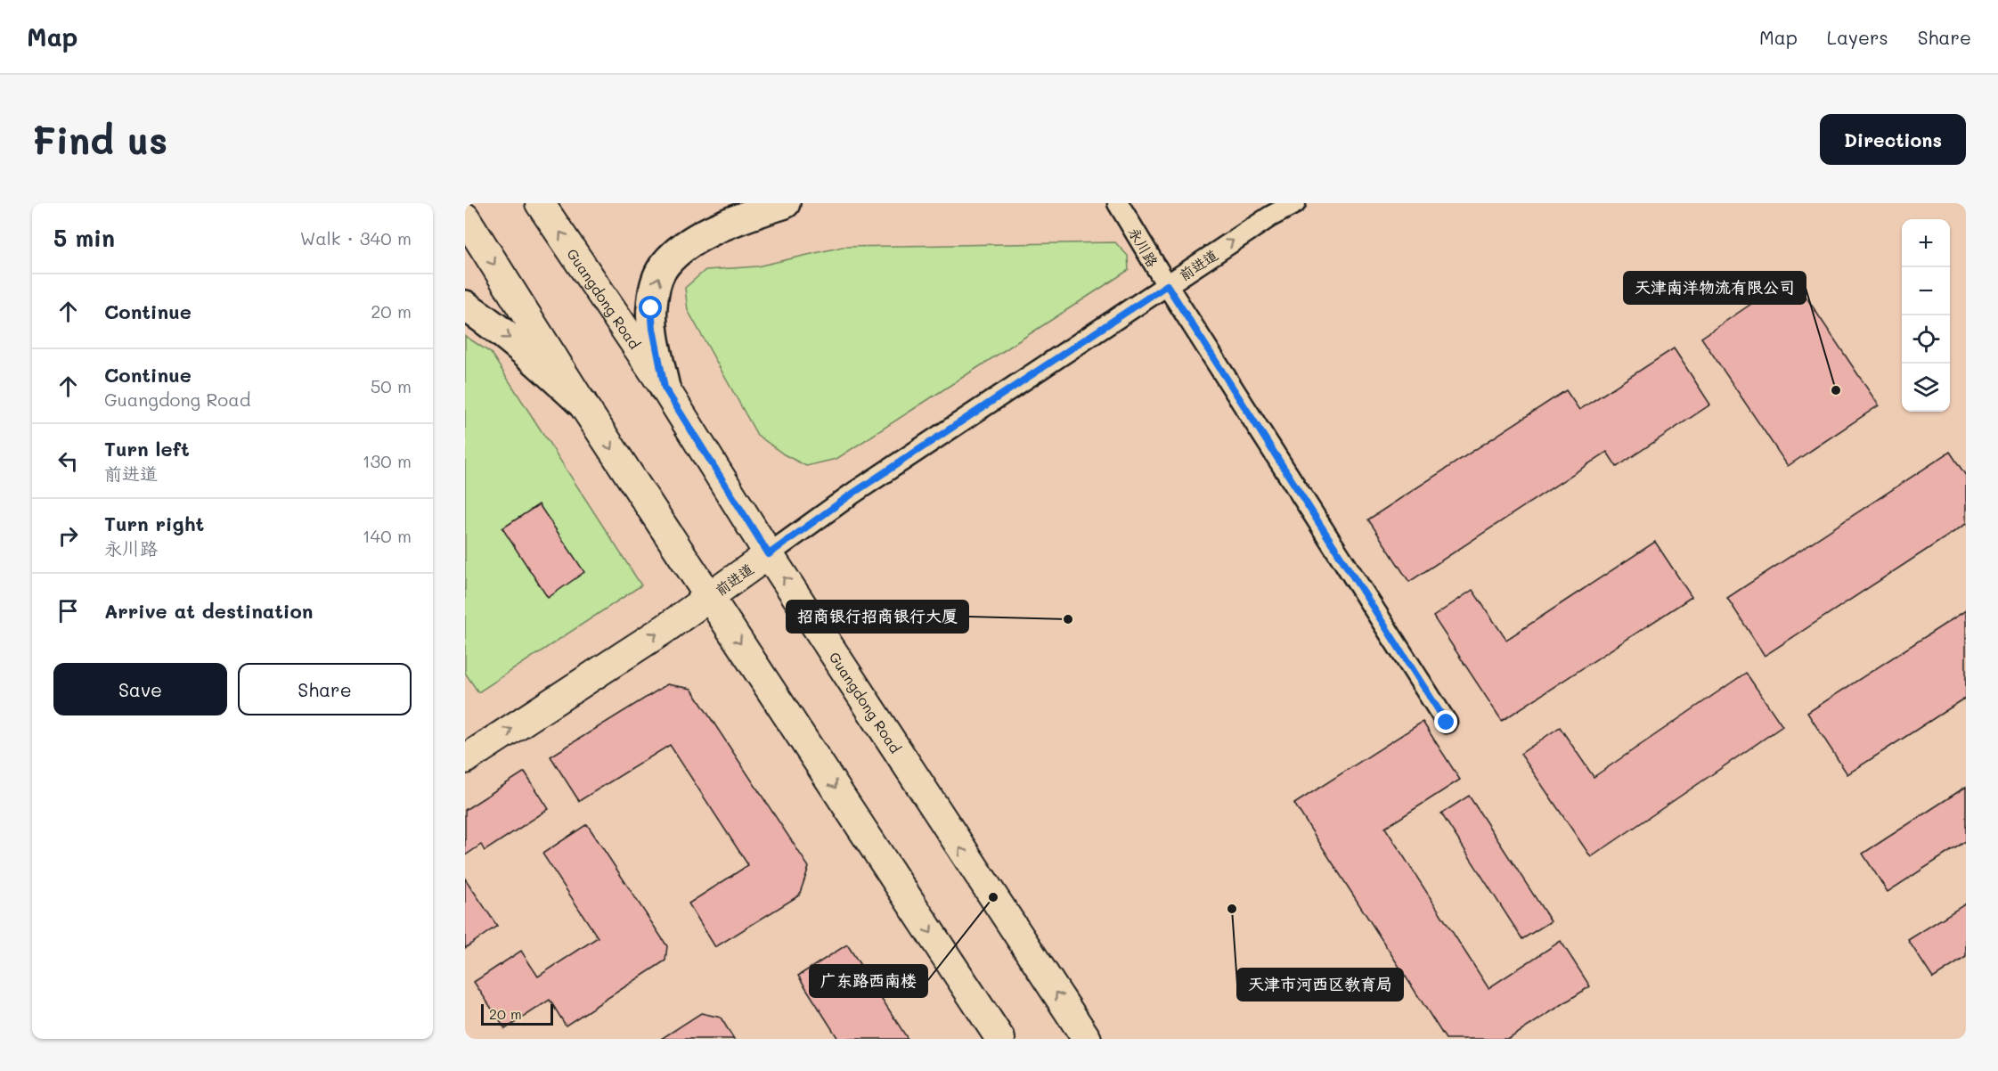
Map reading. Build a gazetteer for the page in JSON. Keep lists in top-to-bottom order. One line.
{"streets":{"main road":["前进道","Guangdong Road"],"street":["永川路"]},"crossings":[["永川路","前进道"],["前进道","Guangdong Road"]],"places":["天津南洋物流有限公司","招商银行招商银行大厦","广东路西南楼","天津市河西区教育局"],"scale_bar":"20 m","page":{"header":"Map","nav":["Map","Layers","Share"],"buttons":["Directions",["Save","Share"]],"title":"Find us","heading":["5 min","Walk · 340 m"],"map_buttons":["+","−"],"list":[["Continue","20 m"],["Continue","Guangdong Road","50 m"],["Turn left","前进道","130 m"],["Turn right","永川路","140 m"],"Arrive at destination"],"scale":"20 m"}}
